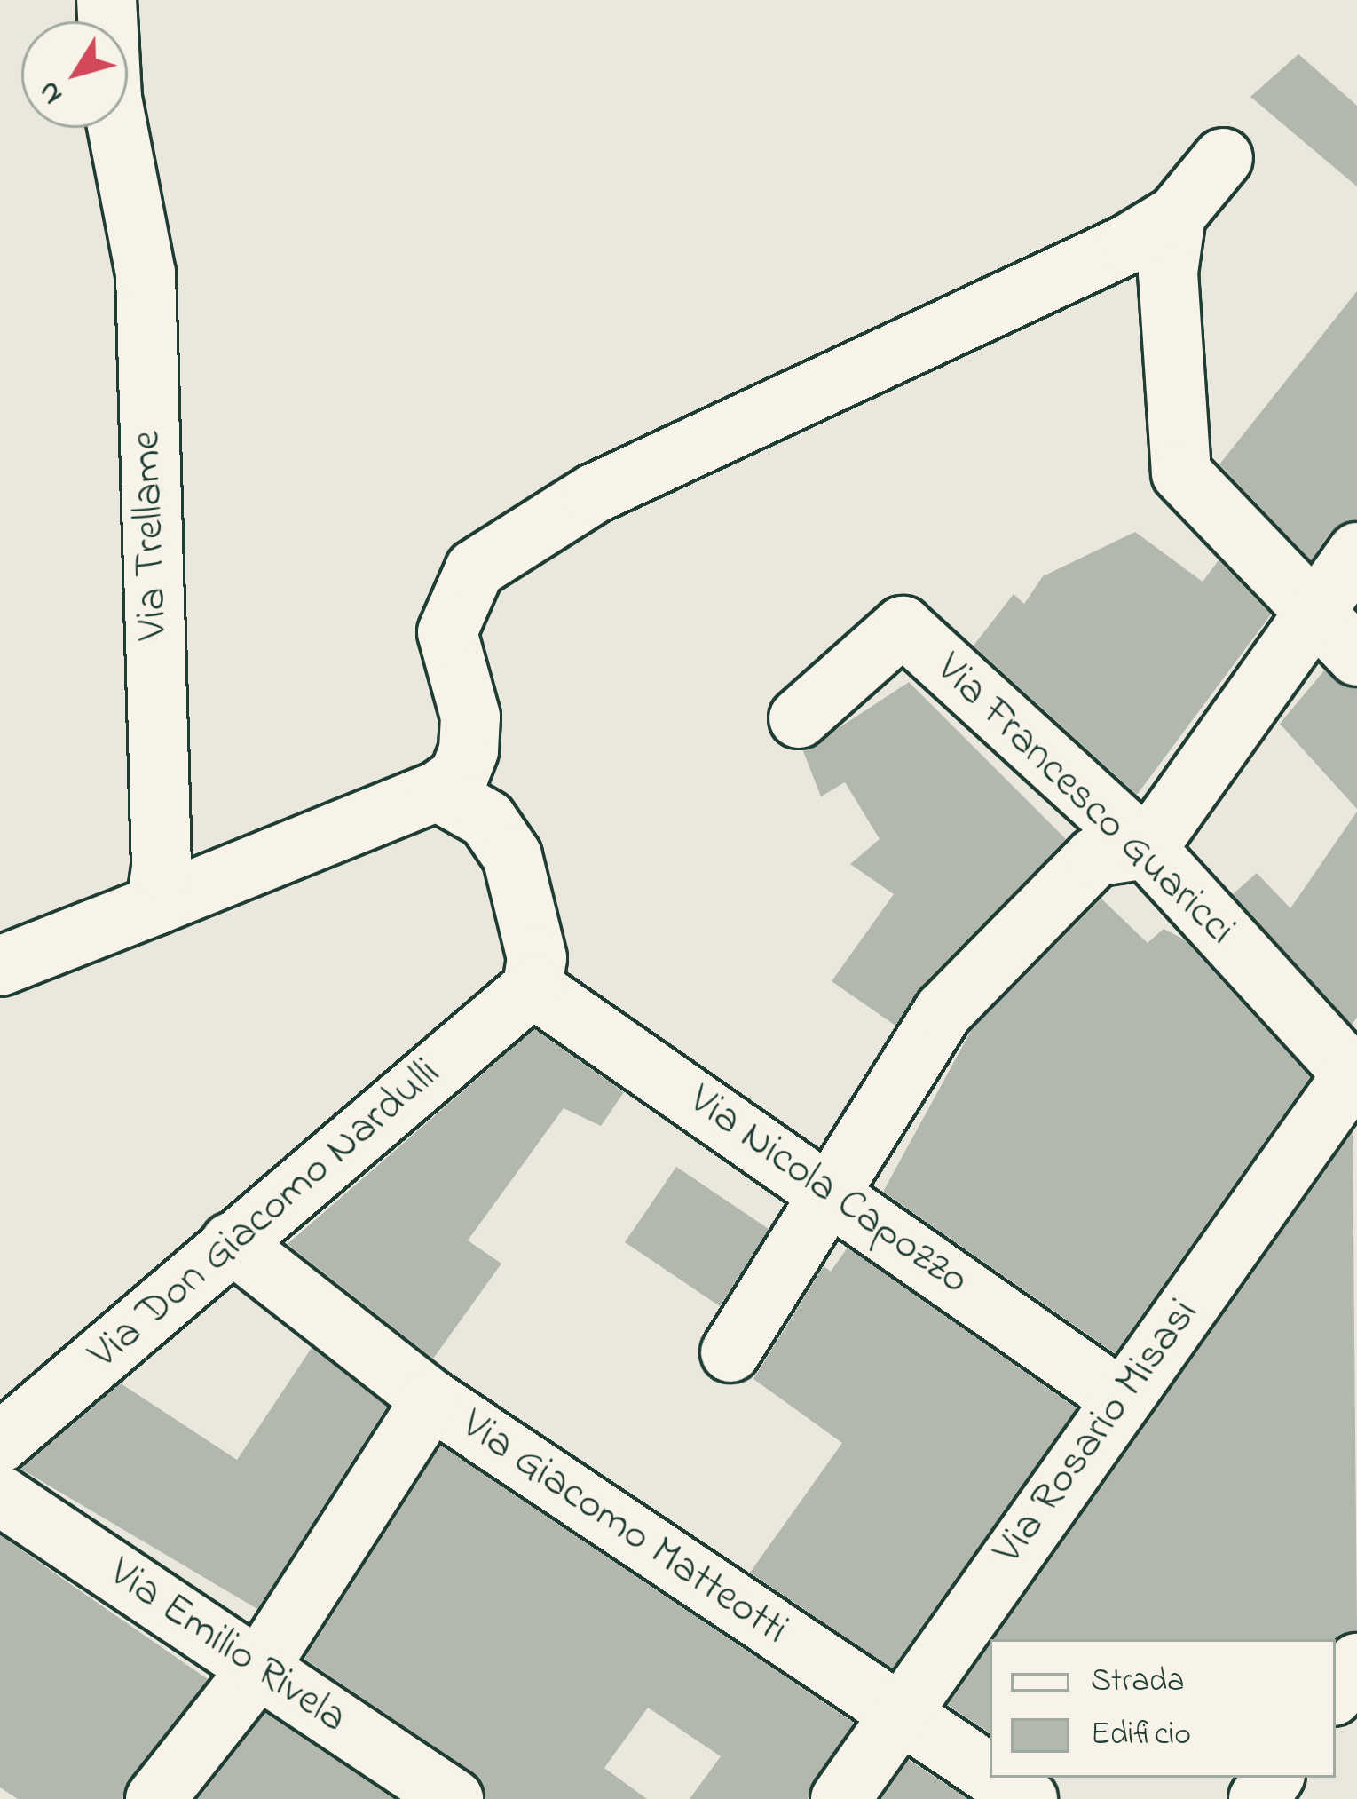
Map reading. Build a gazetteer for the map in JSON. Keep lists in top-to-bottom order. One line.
{"streets":{"street":["Via Trellame","Via Francesco Guaricci","Via Nicola Capozzo","Via Don Giacomo Nardulli","Via Rosario Misasi","Via Giacomo Matteotti","Via Emilio Rivela"]},"crossings":[["Via Francesco Guaricci","Via Rosario Misasi"],["Via Nicola Capozzo","Via Don Giacomo Nardulli"],["Via Nicola Capozzo","Via Rosario Misasi"],["Via Don Giacomo Nardulli","Via Giacomo Matteotti"],["Via Rosario Misasi","Via Giacomo Matteotti"]],"legend":["Strada","Edificio"],"north":"bottom left"}
